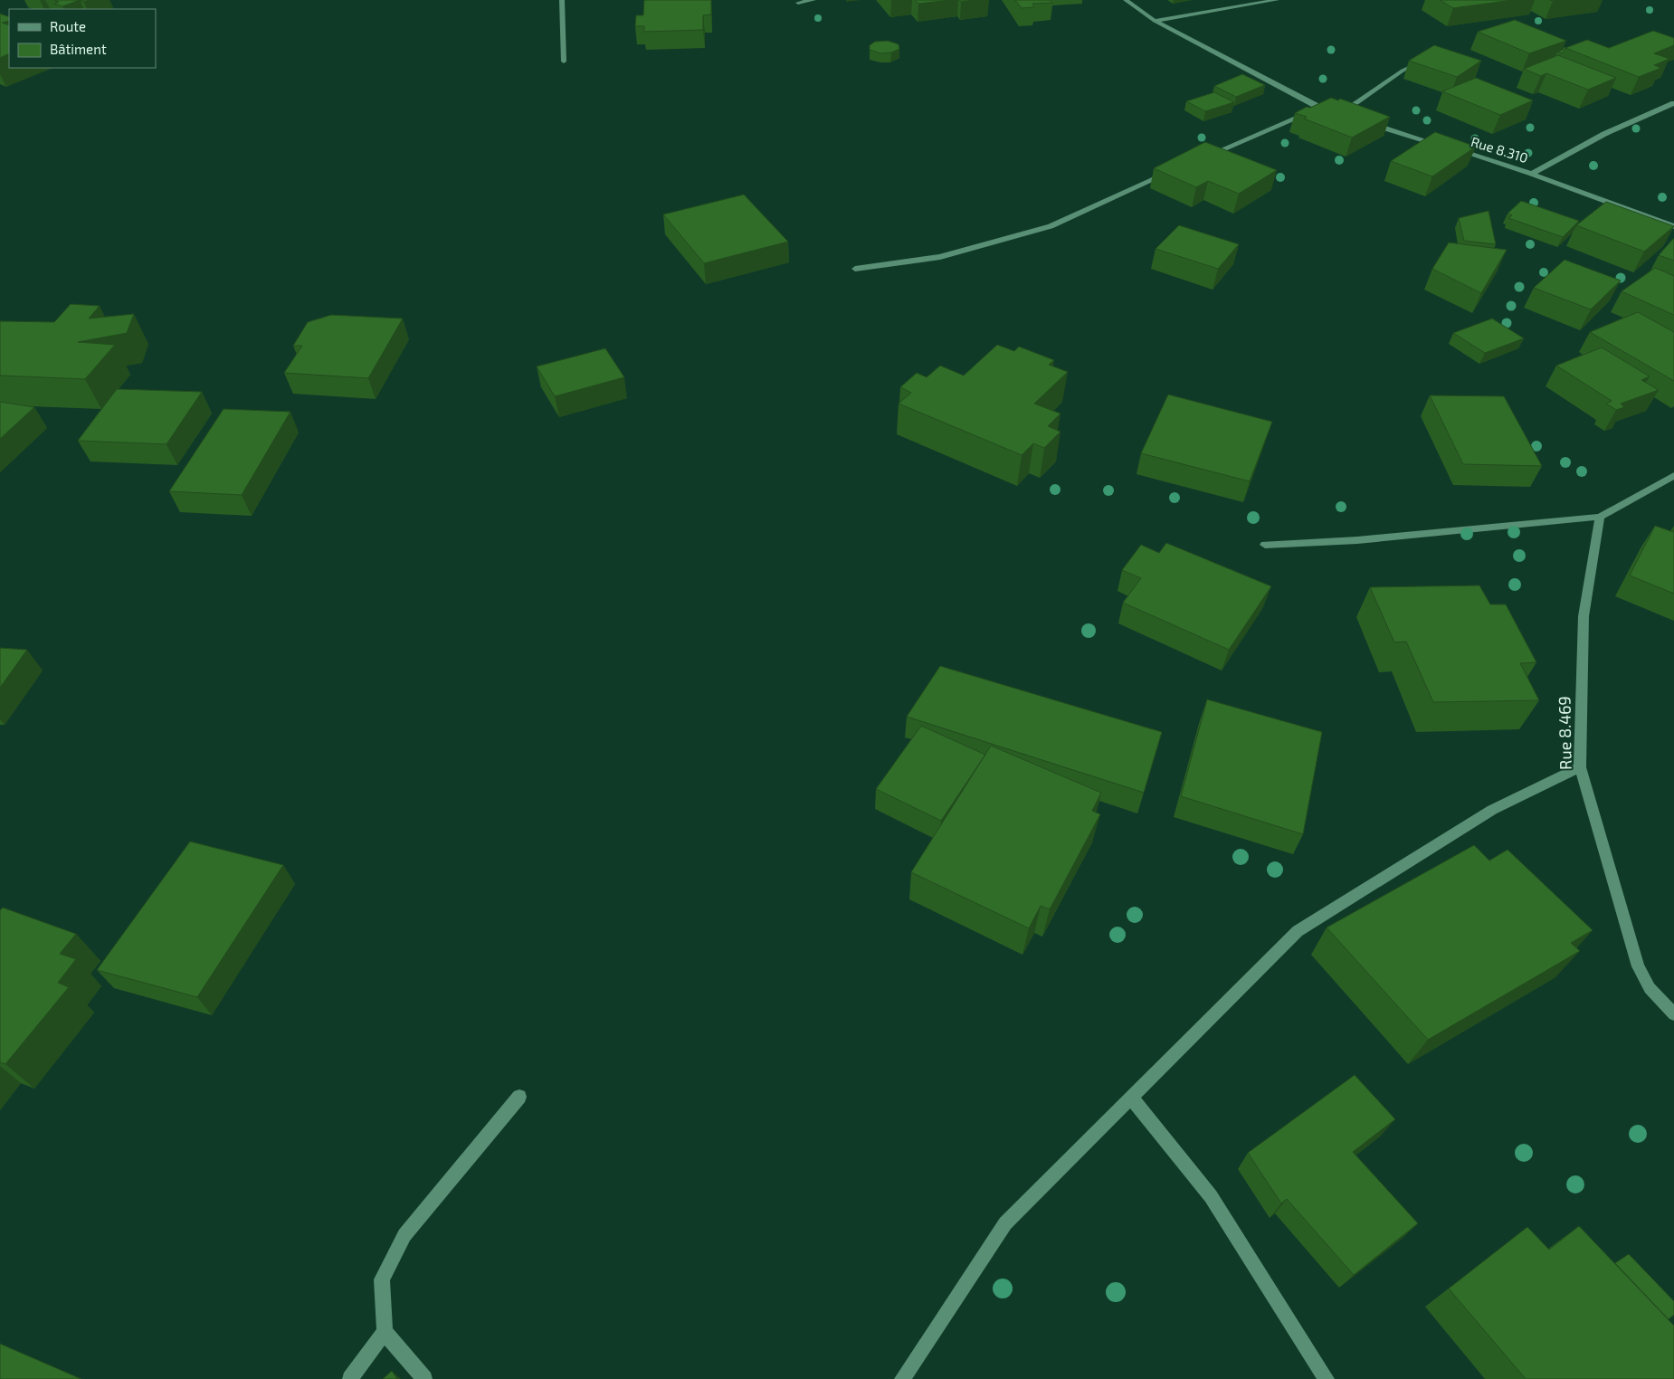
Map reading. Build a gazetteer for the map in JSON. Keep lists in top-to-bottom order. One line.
{"streets":{"street":["Rue 8.310","Rue 8.469"]},"legend":["Route","Bâtiment"]}
